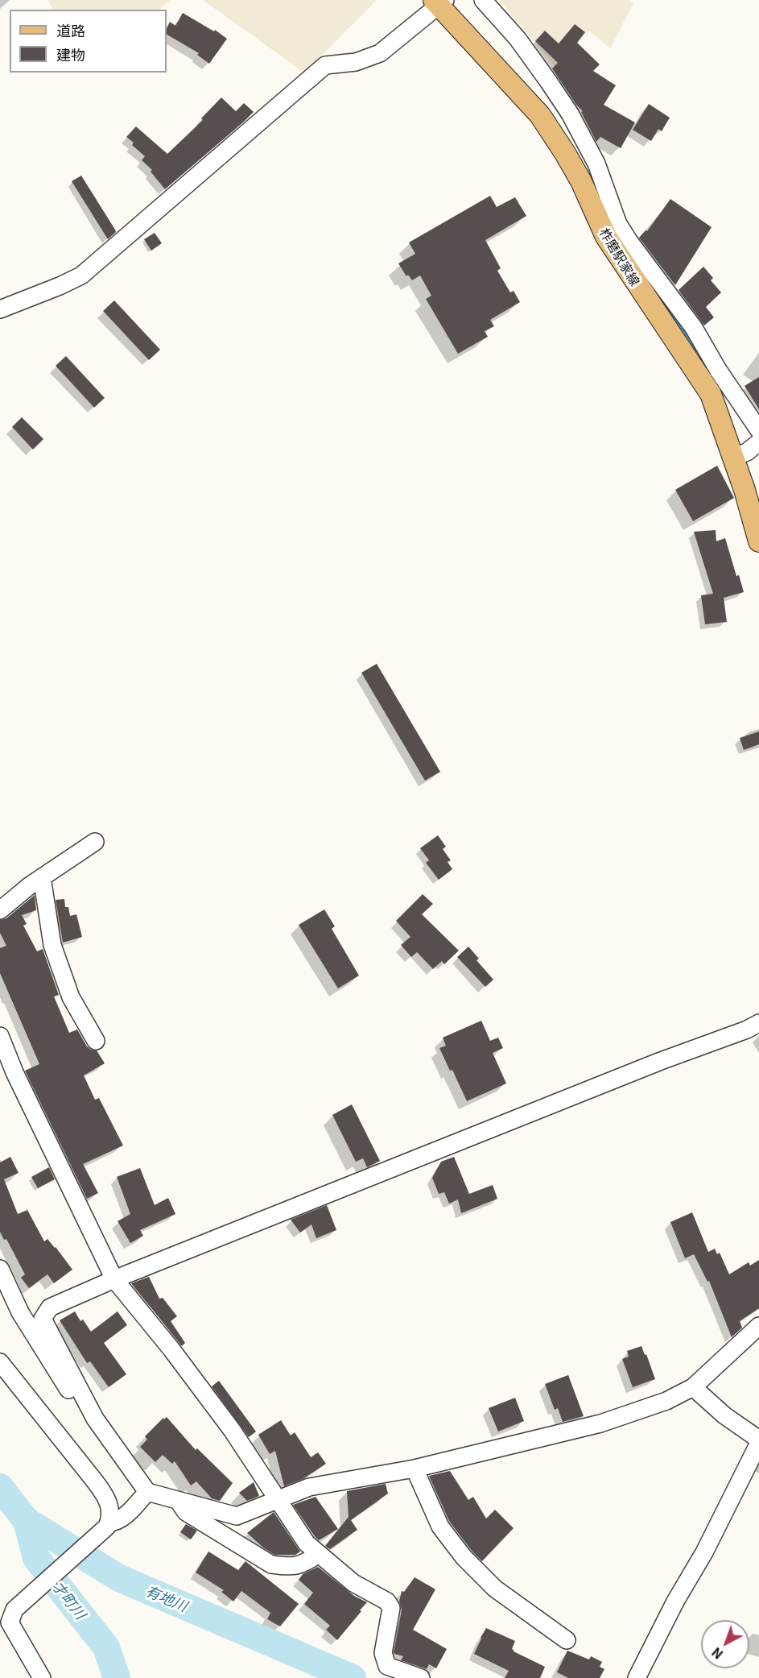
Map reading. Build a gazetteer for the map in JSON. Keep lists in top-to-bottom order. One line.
{"streets":{"main road":["柞磨駅家線"]},"water":["有地川","才町川"],"legend":["道路","建物"],"north":"bottom left"}
